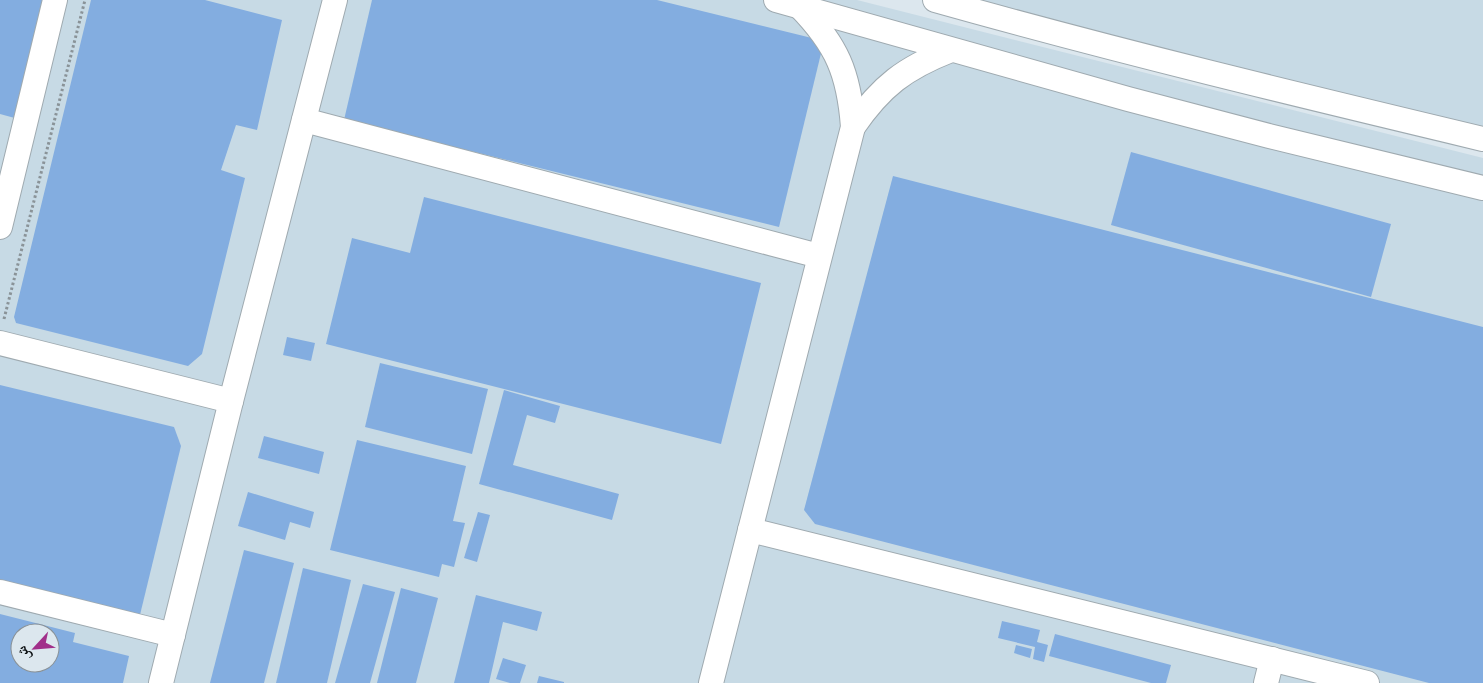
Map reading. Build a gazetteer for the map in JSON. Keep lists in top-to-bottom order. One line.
{"north":"bottom left"}
